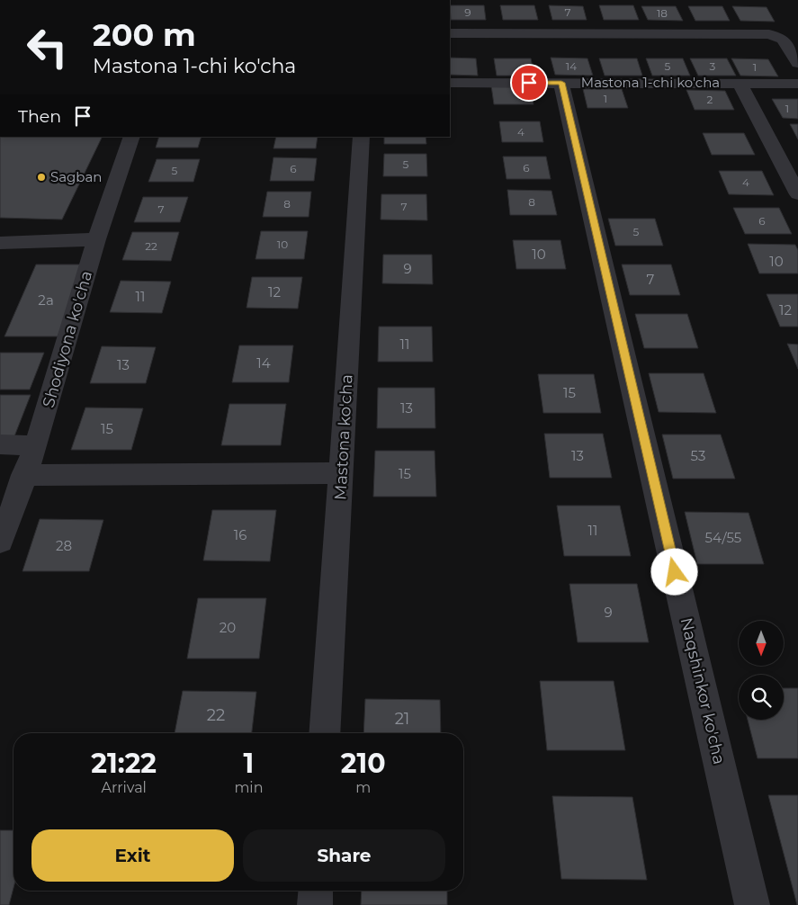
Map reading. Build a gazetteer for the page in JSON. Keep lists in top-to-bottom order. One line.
{"streets":{"street":["Mastona 1-chi ko'cha","Shodiyona ko'cha","Mastona ko'cha","Naqshinkor ko'cha"]},"crossings":[["Mastona 1-chi ko'cha","Naqshinkor ko'cha"]],"places":["Sagban"],"house_numbers":["9","7","18","14","5","3","1","1","2","1","4","5","6","6","5","4","8","8","7","7","6","5","10","22","10","10","9","7","12","11","2а","12","11","14","13","15","13","15","13","53","15","11","16","54/55","28","9","20","22","21"],"north":"bottom","page":{"turn":["200 m","Mastona 1-chi ko'cha"],"then":"Then","eta":["21:22","Arrival","1","min","210","m"],"buttons":["Exit","Share"]}}
